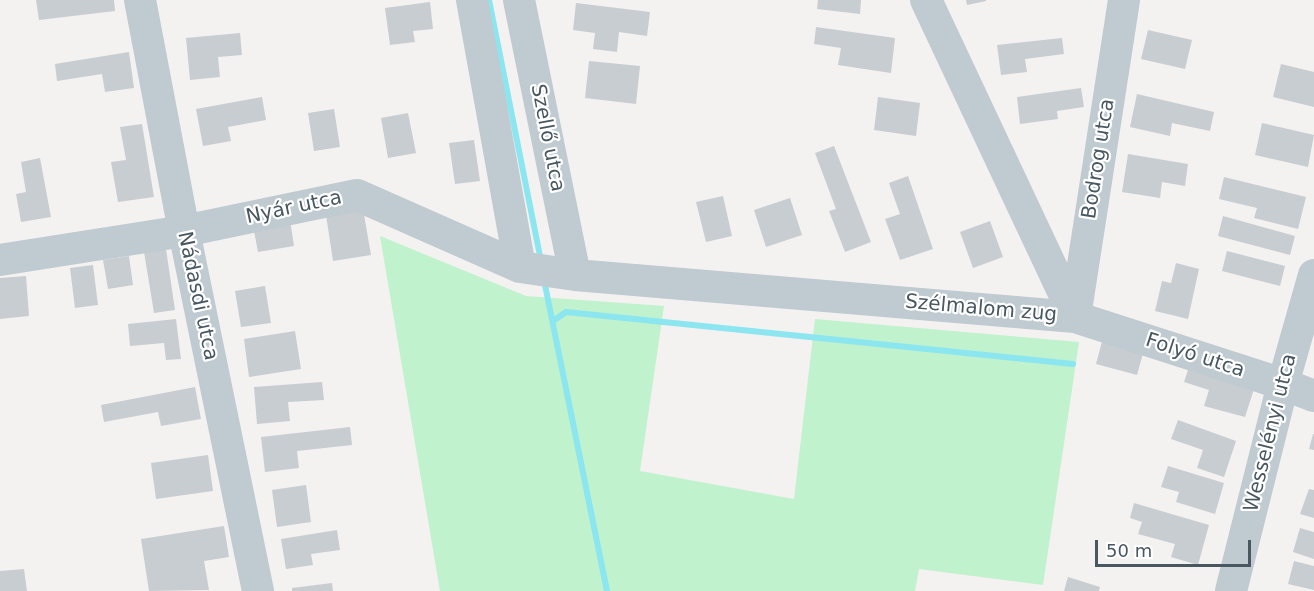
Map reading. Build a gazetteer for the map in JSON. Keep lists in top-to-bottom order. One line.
{"streets":{"street":["Szellő utca","Bodrog utca","Nyár utca","Nádasdi utca","Szélmalom zug","Folyó utca","Wesselényi utca"]},"crossings":[["Szellő utca","Nyár utca"],["Szellő utca","Szélmalom zug"],["Bodrog utca","Szélmalom zug"],["Bodrog utca","Folyó utca"],["Nyár utca","Nádasdi utca"],["Nyár utca","Szélmalom zug"],["Szélmalom zug","Folyó utca"],["Folyó utca","Wesselényi utca"]],"scale_bar":"50 m"}
